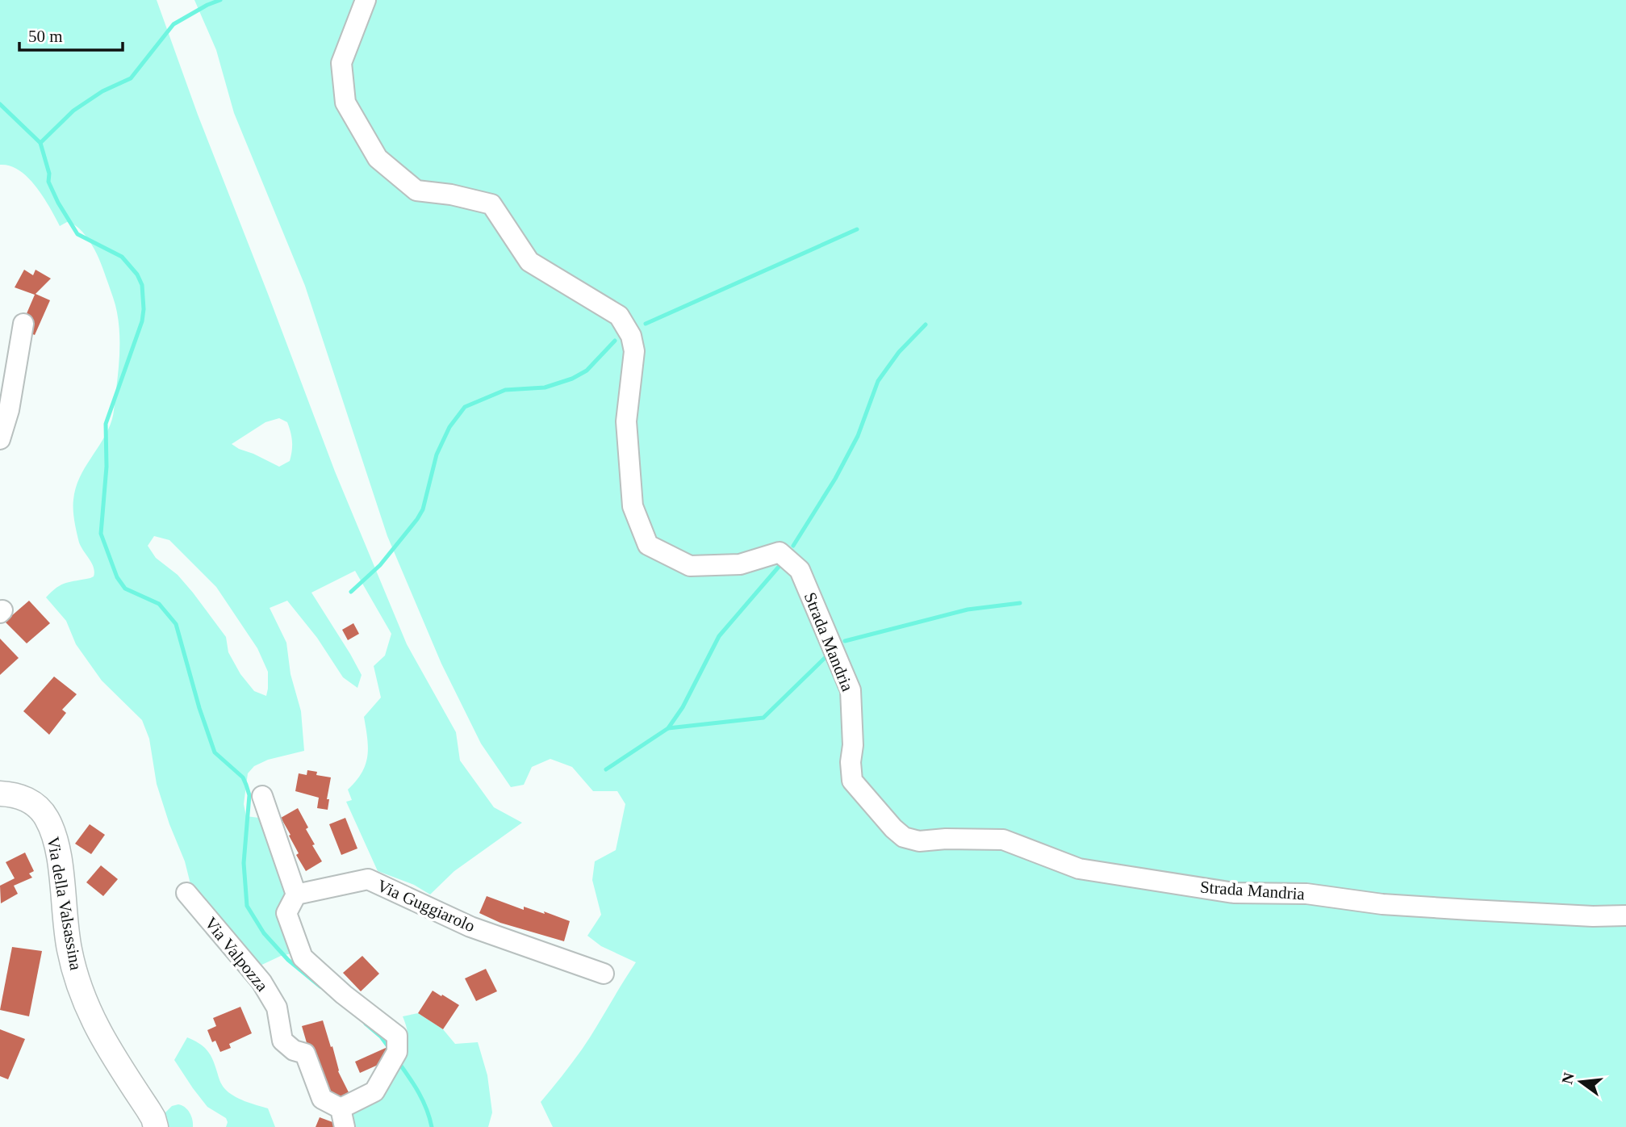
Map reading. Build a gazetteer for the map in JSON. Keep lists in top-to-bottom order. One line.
{"streets":{"main road":["Via della Valsassina"],"street":["Strada Mandria","Via Guggiarolo","Via Valpozza"]},"scale_bar":"50 m","north":"left"}
